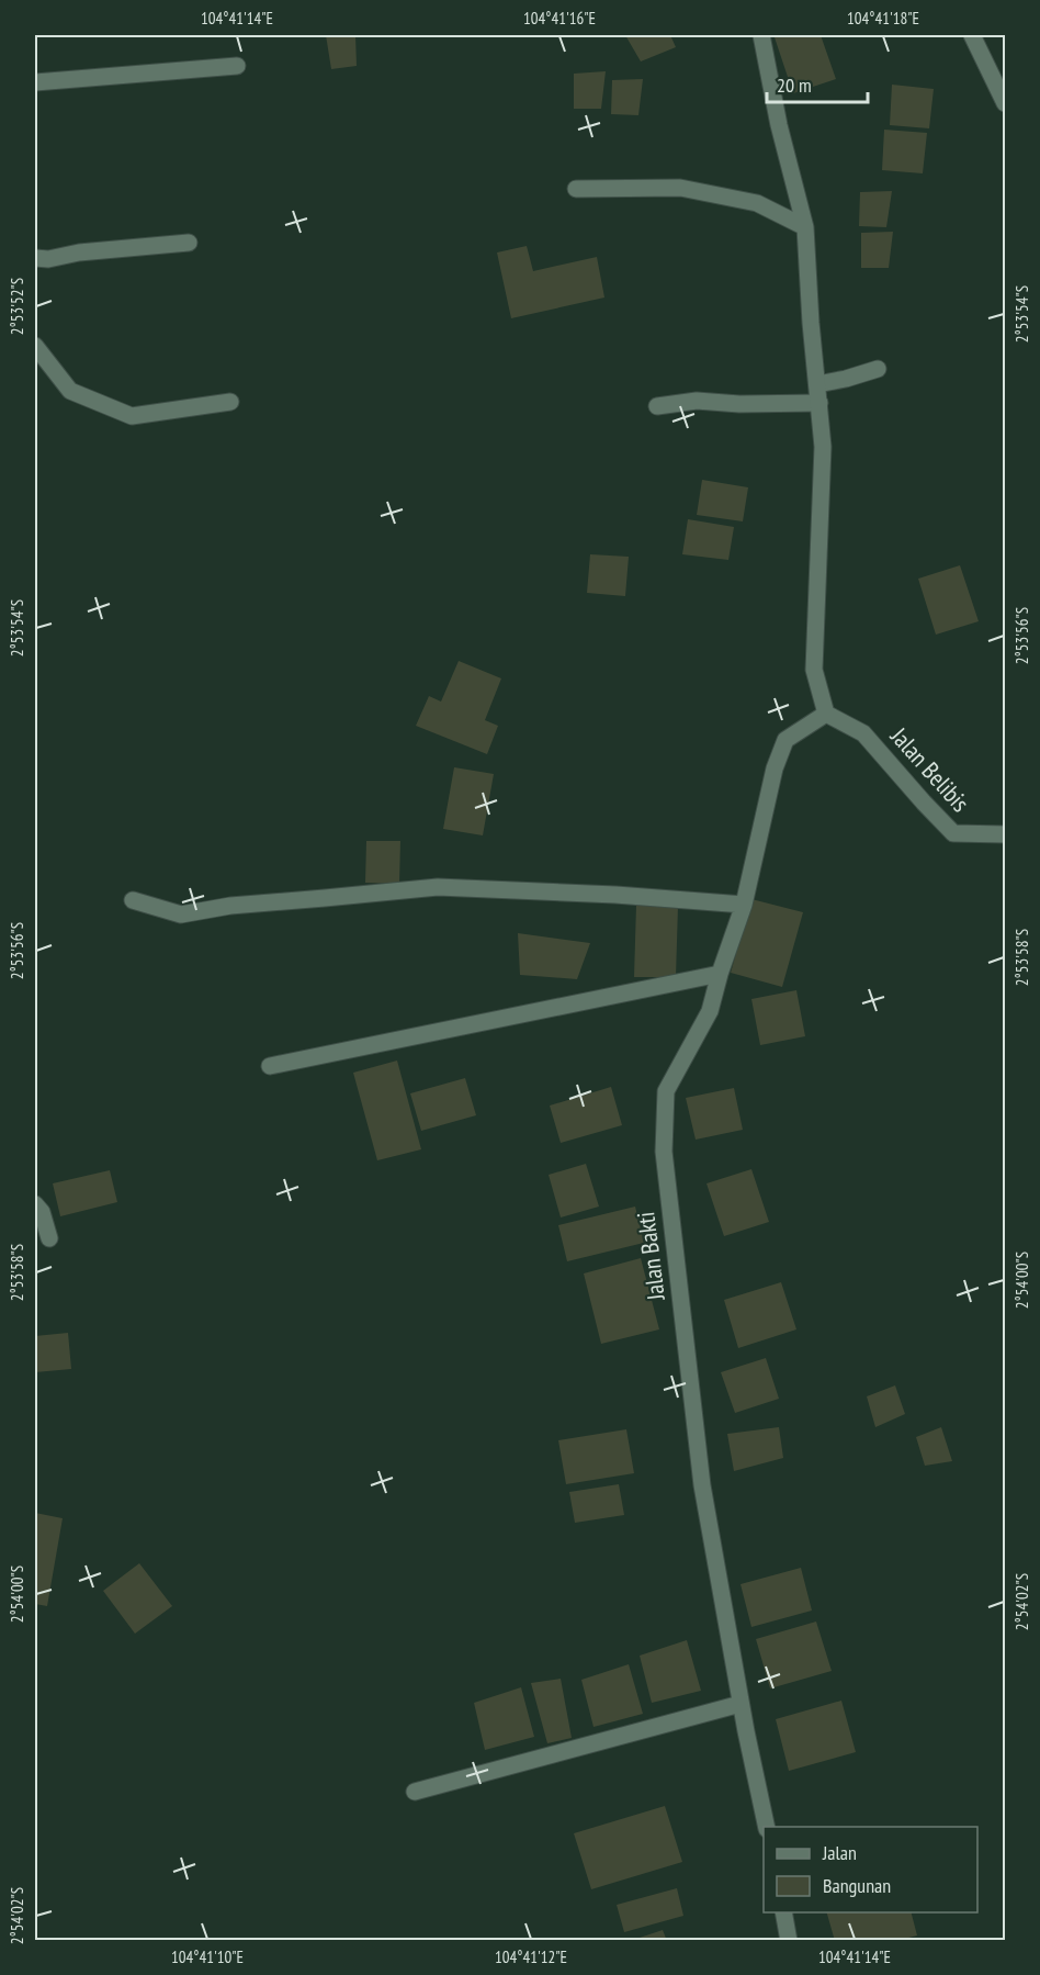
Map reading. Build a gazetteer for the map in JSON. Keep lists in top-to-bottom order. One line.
{"streets":{"street":["Jalan Belibis","Jalan Bakti"]},"crossings":[["Jalan Belibis","Jalan Bakti"]],"legend":["Jalan","Bangunan"],"scale_bar":"20 m","coordinates":["104°41'14\"E","104°41'16\"E","104°41'18\"E","2°53'52\"S","2°53'54\"S","2°53'56\"S","2°53'58\"S","2°54'00\"S","2°54'02\"S","104°41'10\"E","104°41'12\"E"]}
